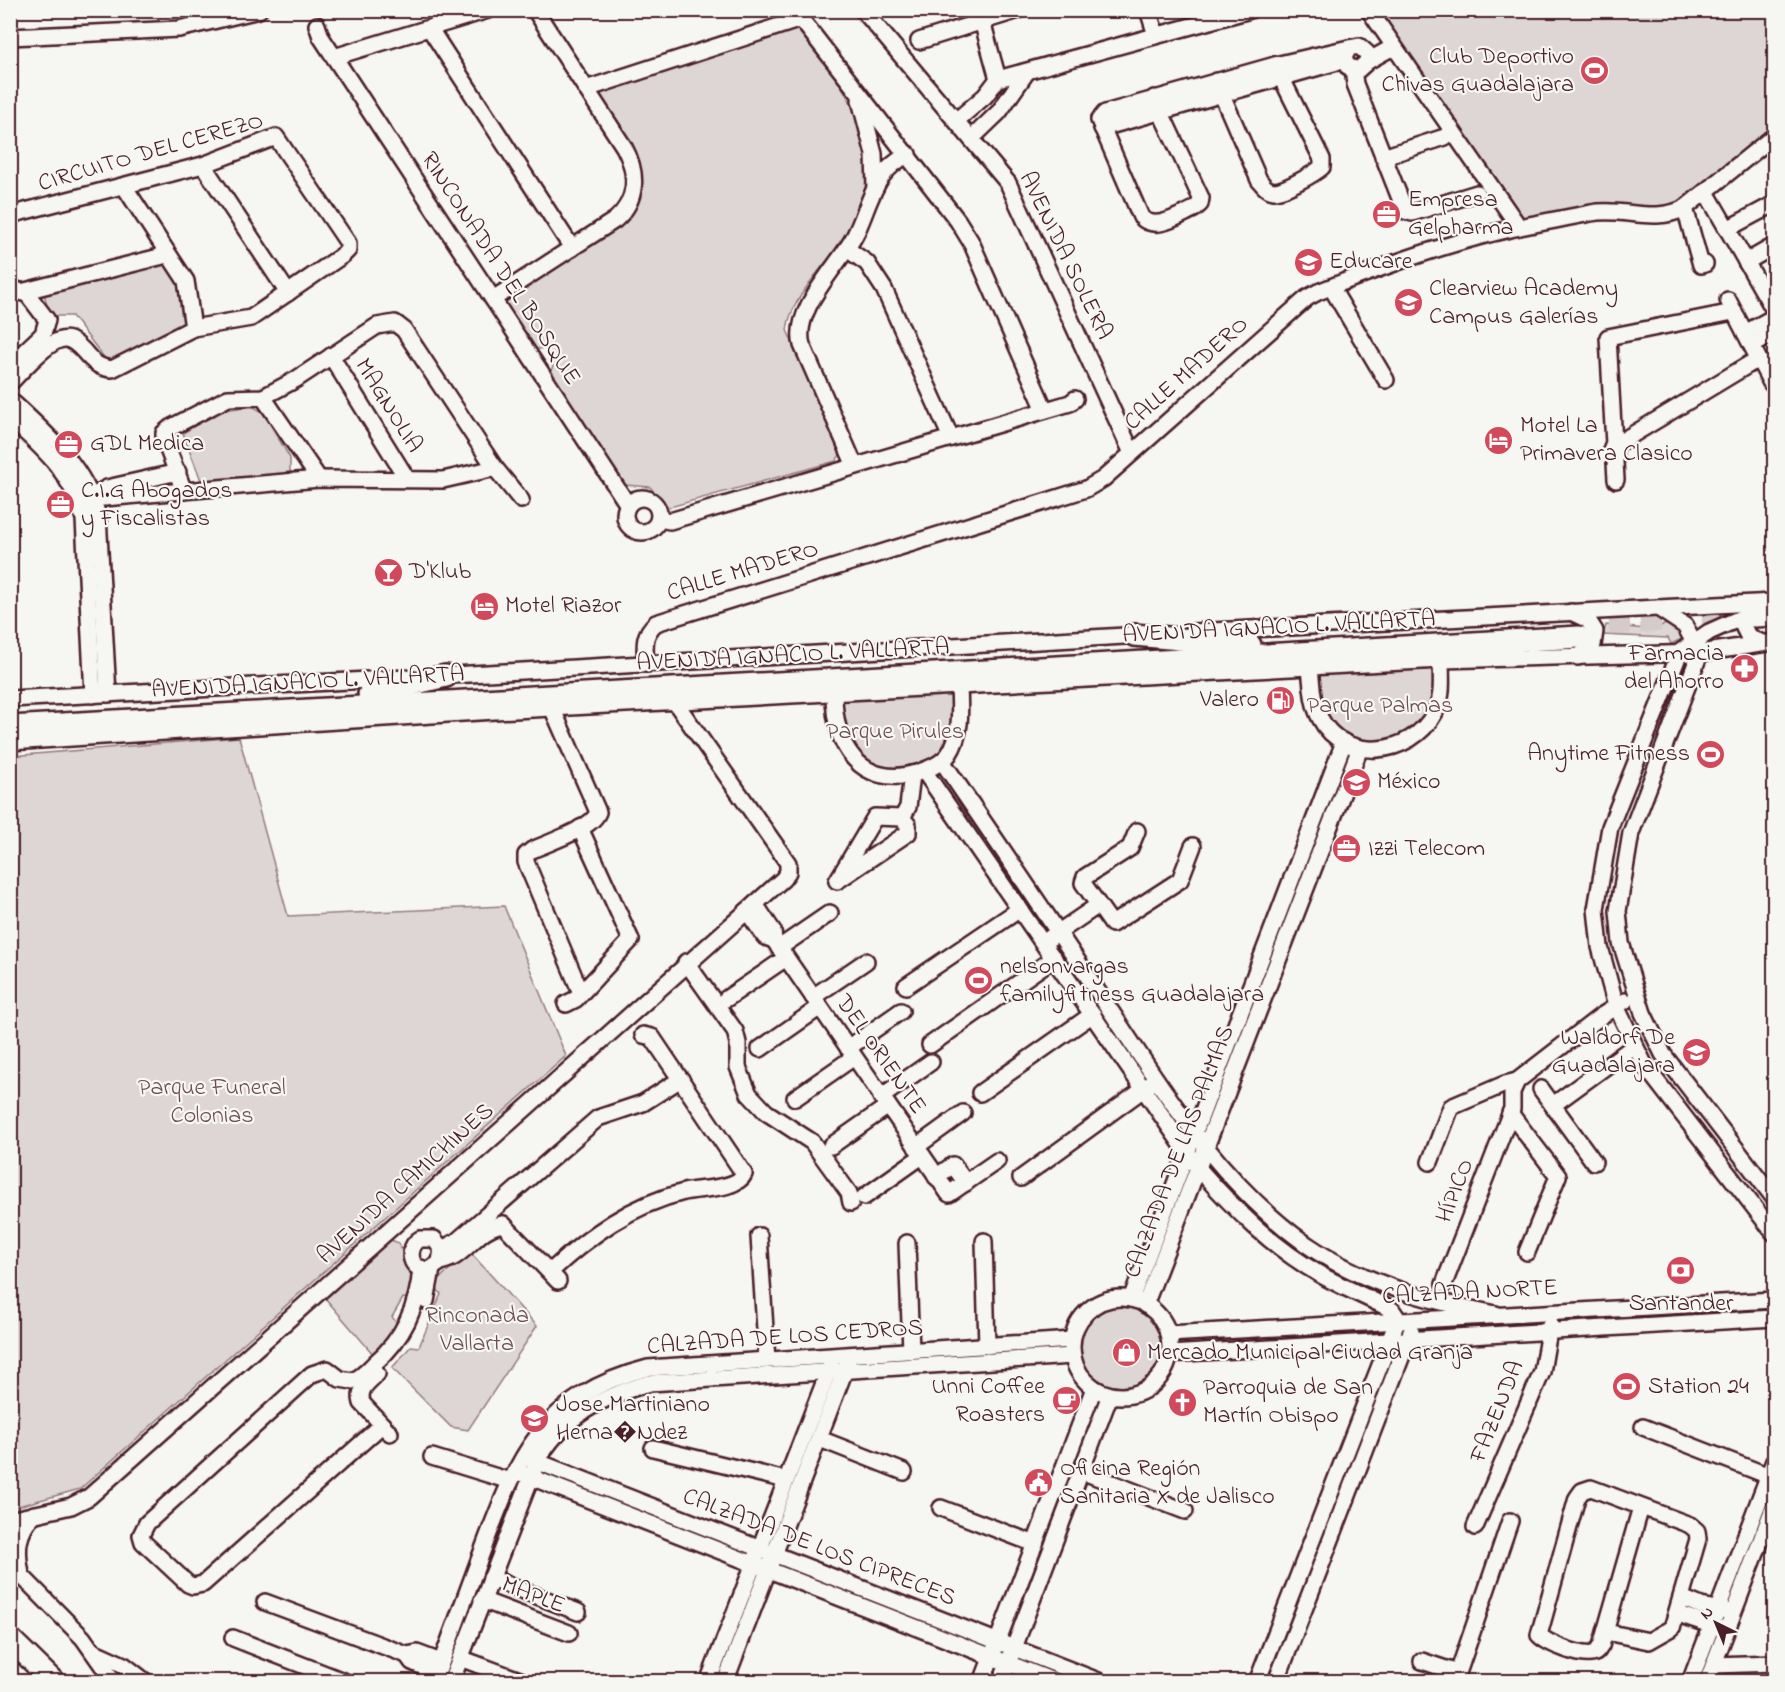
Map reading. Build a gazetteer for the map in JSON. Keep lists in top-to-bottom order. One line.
{"streets":{"highway":["AVENIDA IGNACIO L. VALLARTA"],"street":["CIRCUITO DEL CEREZO","AVENIDA SOLERA","RINCONADA DEL BOSQUE","CALLE MADERO","MAGNOLIA","DEL ORIENTE","CALZADA DE LAS PALMAS","AVENIDA CAMICHINES","HÍPICO","CALZADA NORTE","CALZADA DE LOS CEDROS","FAZENDA","CALZADA DE LOS CIPRECES","MAPLE"]},"crossings":[["AVENIDA SOLERA","CALLE MADERO"],["CALLE MADERO","AVENIDA IGNACIO L. VALLARTA"],["DEL ORIENTE","AVENIDA CAMICHINES"],["CALZADA DE LAS PALMAS","CALZADA NORTE"],["CALZADA DE LAS PALMAS","CALZADA DE LOS CEDROS"],["CALZADA NORTE","CALZADA DE LOS CEDROS"],["CALZADA NORTE","FAZENDA"],["CALZADA DE LOS CEDROS","CALZADA DE LOS CIPRECES"],["CALZADA DE LOS CEDROS","MAPLE"]],"parks":["Parque Palmas","Parque Pirules","Parque Funeral Colonias","Rinconada Vallarta"],"places":{"sports":["Club Deportivo Chivas Guadalajara","Anytime Fitness","nelsonvargas familyfitness Guadalajara","Station 24"],"office":["Empresa Gelpharma","GDL Medica","C.I.G Abogados y Fiscalistas","Izzi Telecom"],"school or university":["Educare","Clearview Academy Campus Galerías","México","Waldorf De Guadalajara","Jose Martiniano Herna�Ndez"],"hotel":["Motel La Primavera Clasico","Motel Riazor"],"bar":["D'Klub"],"pharmacy":["Farmacia del Ahorro"],"fuel station":["Valero"],"bank":["Santander"],"shop":["Mercado Municipal Ciudad Granja"],"cafe":["Unni Coffee Roasters"],"church":["Parroquia de San Martín Obispo"],"public building":["Oficina Región Sanitaria X de Jalisco"]},"north":"top left"}
